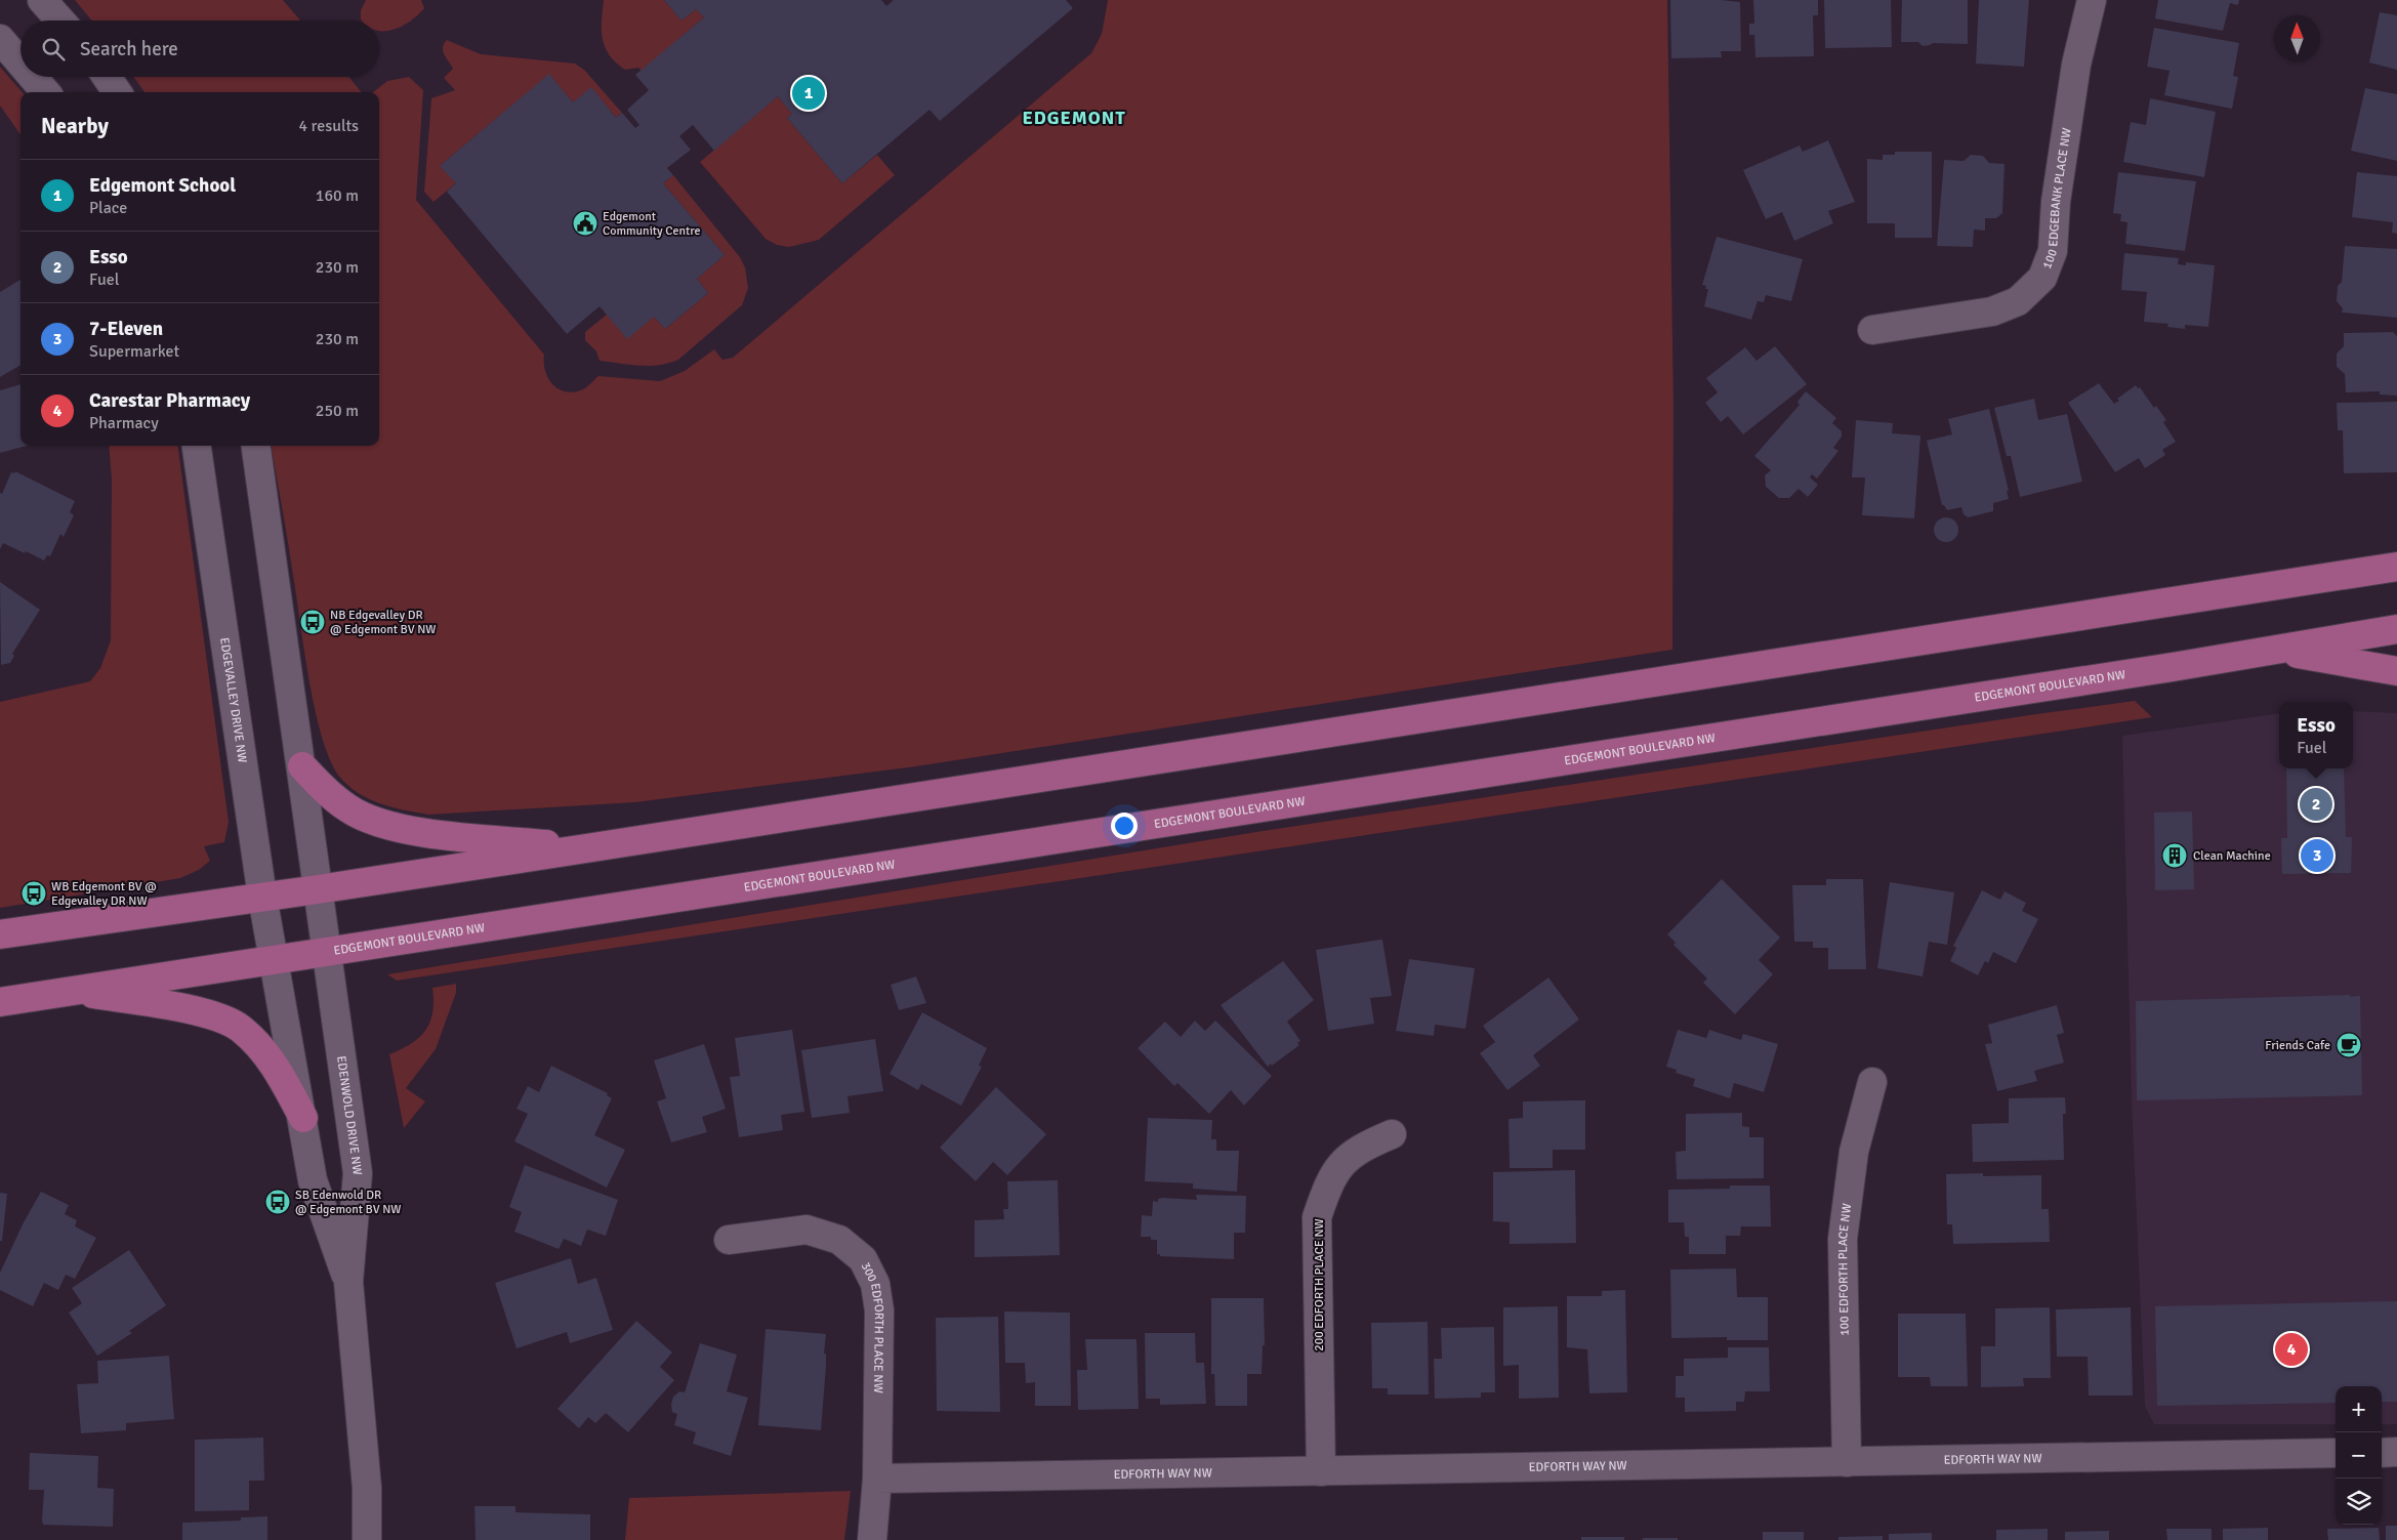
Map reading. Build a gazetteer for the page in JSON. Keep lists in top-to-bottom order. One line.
{"streets":{"main road":["EDGEMONT BOULEVARD NW"],"street":["100 EDGEBANK PLACE NW","EDGEVALLEY DRIVE NW","EDENWOLD DRIVE NW","100 EDFORTH PLACE NW","200 EDFORTH PLACE NW","300 EDFORTH PLACE NW","EDFORTH WAY NW"]},"crossings":[["EDGEMONT BOULEVARD NW","EDGEVALLEY DRIVE NW"],["EDGEMONT BOULEVARD NW","EDENWOLD DRIVE NW"],["EDGEVALLEY DRIVE NW","EDENWOLD DRIVE NW"],["100 EDFORTH PLACE NW","EDFORTH WAY NW"],["200 EDFORTH PLACE NW","EDFORTH WAY NW"],["300 EDFORTH PLACE NW","EDFORTH WAY NW"]],"districts":["EDGEMONT"],"places":{"public building":["Edgemont Community Centre"],"bus stop":["NB Edgevalley DR @ Edgemont BV NW","WB Edgemont BV @ Edgevalley DR NW","SB Edenwold DR @ Edgemont BV NW"],"building":["Clean Machine"],"cafe":["Friends Cafe"]},"north":"top","page":{"search":"Search here","pins":["1","2","3","4"],"heading":["Nearby","4 results"],"list":[{"mark":"1","name":"Edgemont School","note":"Place","value":"160 m"},{"mark":"2","name":"Esso","note":"Fuel","value":"230 m"},{"mark":"3","name":"7-Eleven","note":"Supermarket","value":"230 m"},{"mark":"4","name":"Carestar Pharmacy","note":"Pharmacy","value":"250 m"}],"popup":["Esso","Fuel"],"map_buttons":["+","−"]}}
